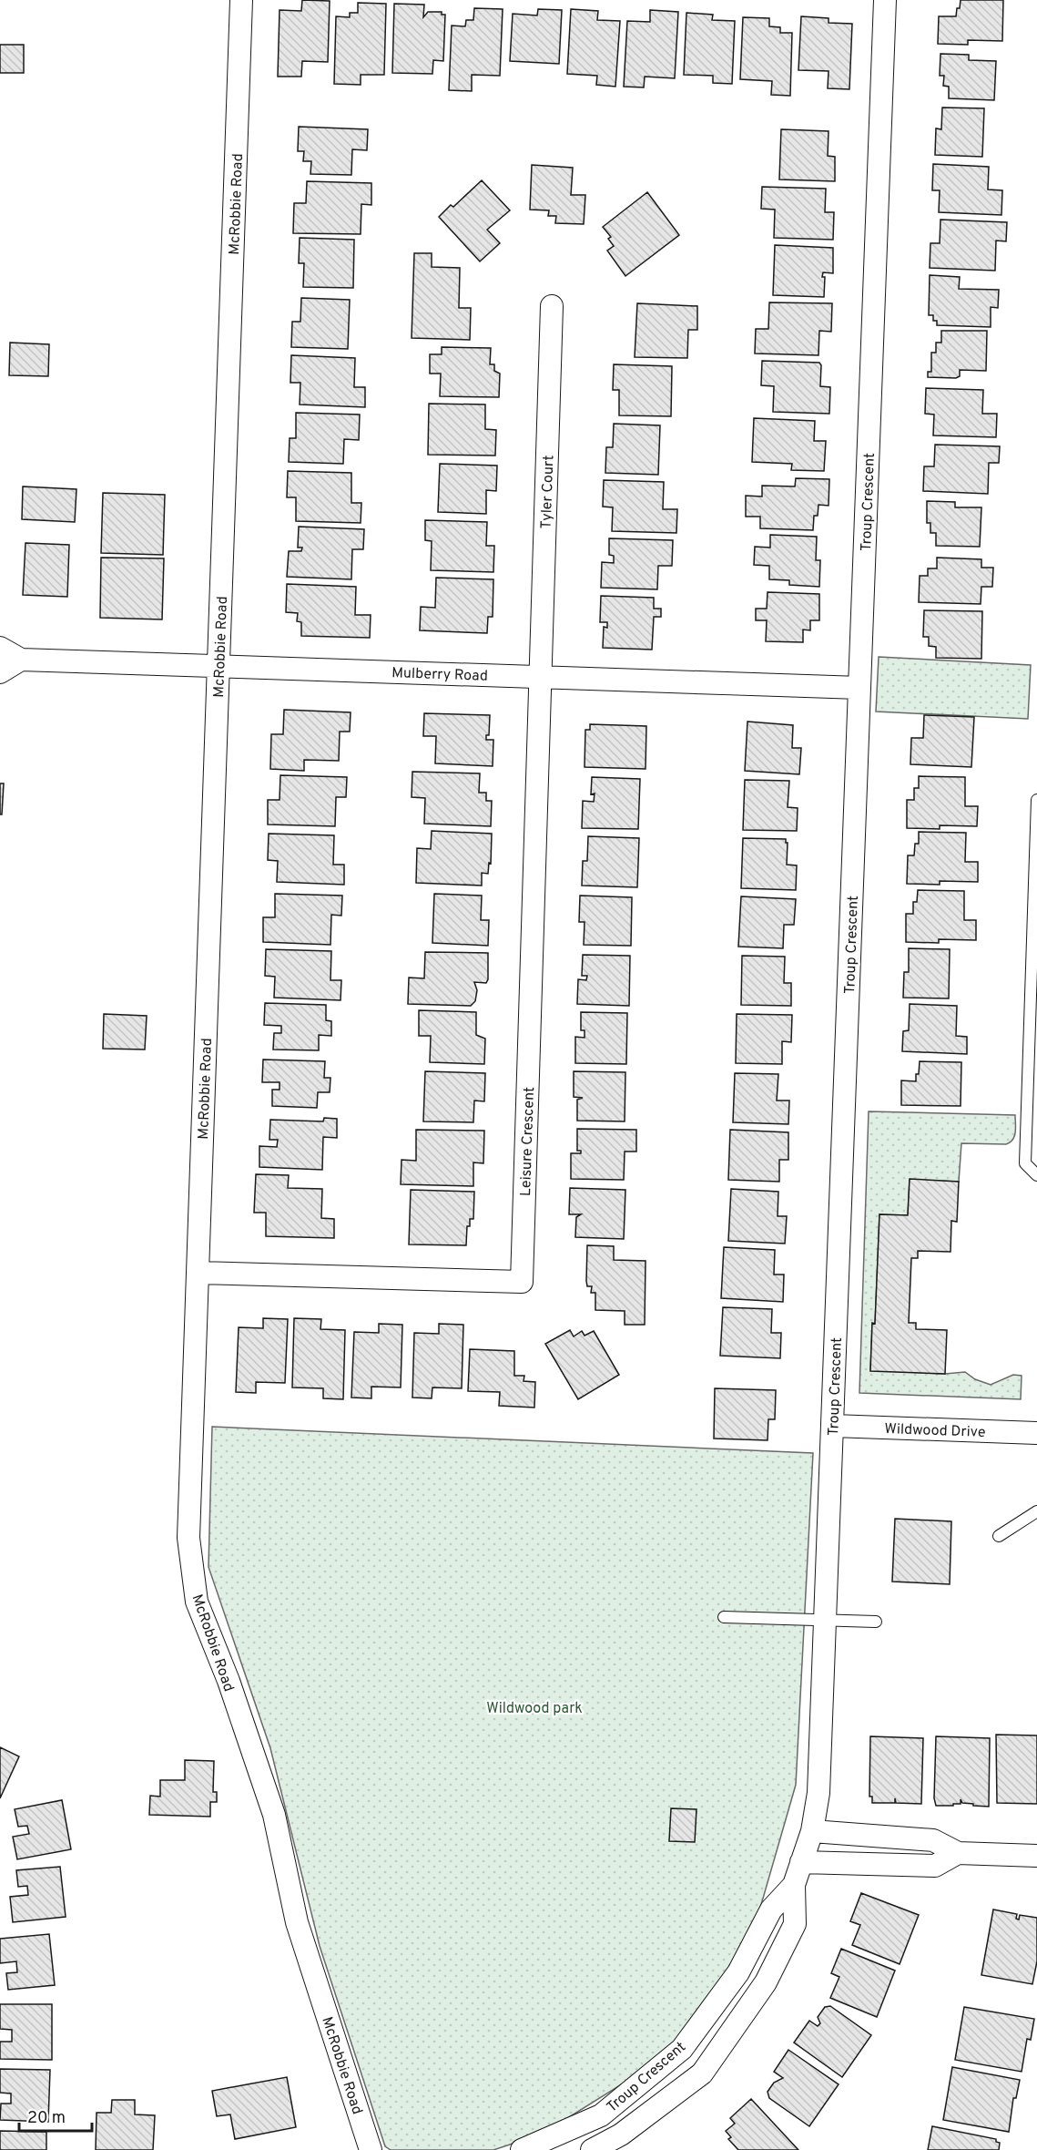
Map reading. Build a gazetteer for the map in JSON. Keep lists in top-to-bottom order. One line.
{"streets":{"street":["McRobbie Road","Tyler Court","Troup Crescent","Mulberry Road","Leisure Crescent","Wildwood Drive"]},"crossings":[["McRobbie Road","Mulberry Road"],["McRobbie Road","Leisure Crescent"],["Tyler Court","Mulberry Road"],["Tyler Court","Leisure Crescent"],["Troup Crescent","Mulberry Road"],["Troup Crescent","Wildwood Drive"],["Mulberry Road","Leisure Crescent"]],"parks":["Wildwood park"],"scale_bar":"20 m"}
